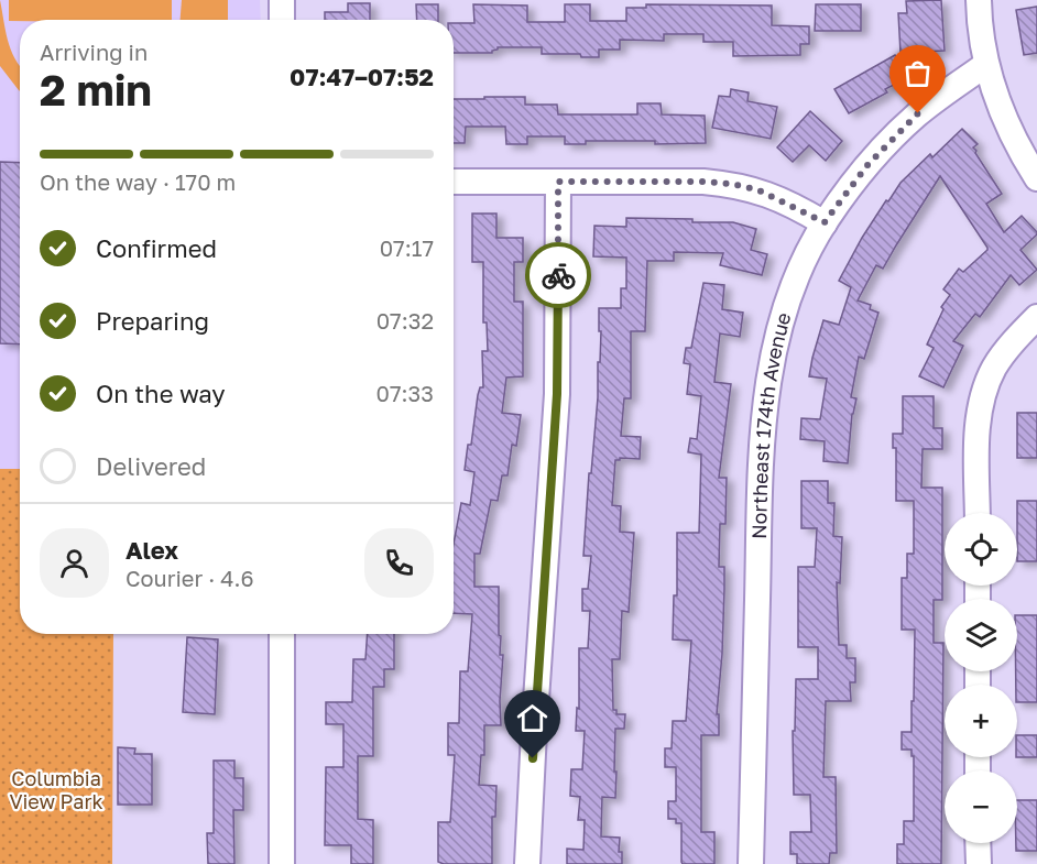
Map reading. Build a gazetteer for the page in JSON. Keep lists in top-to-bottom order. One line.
{"streets":{"street":["Northeast 174th Avenue"]},"parks":["Columbia View Park"],"page":{"heading":["2 min","Arriving in","07:47–07:52"],"panel":["Alex","Courier · 4.6"],"bar":"On the way · 170 m","list":[["Confirmed","07:17"],["Preparing","07:32"],["On the way","07:33"],"Delivered"],"map_buttons":["+","−"]}}
